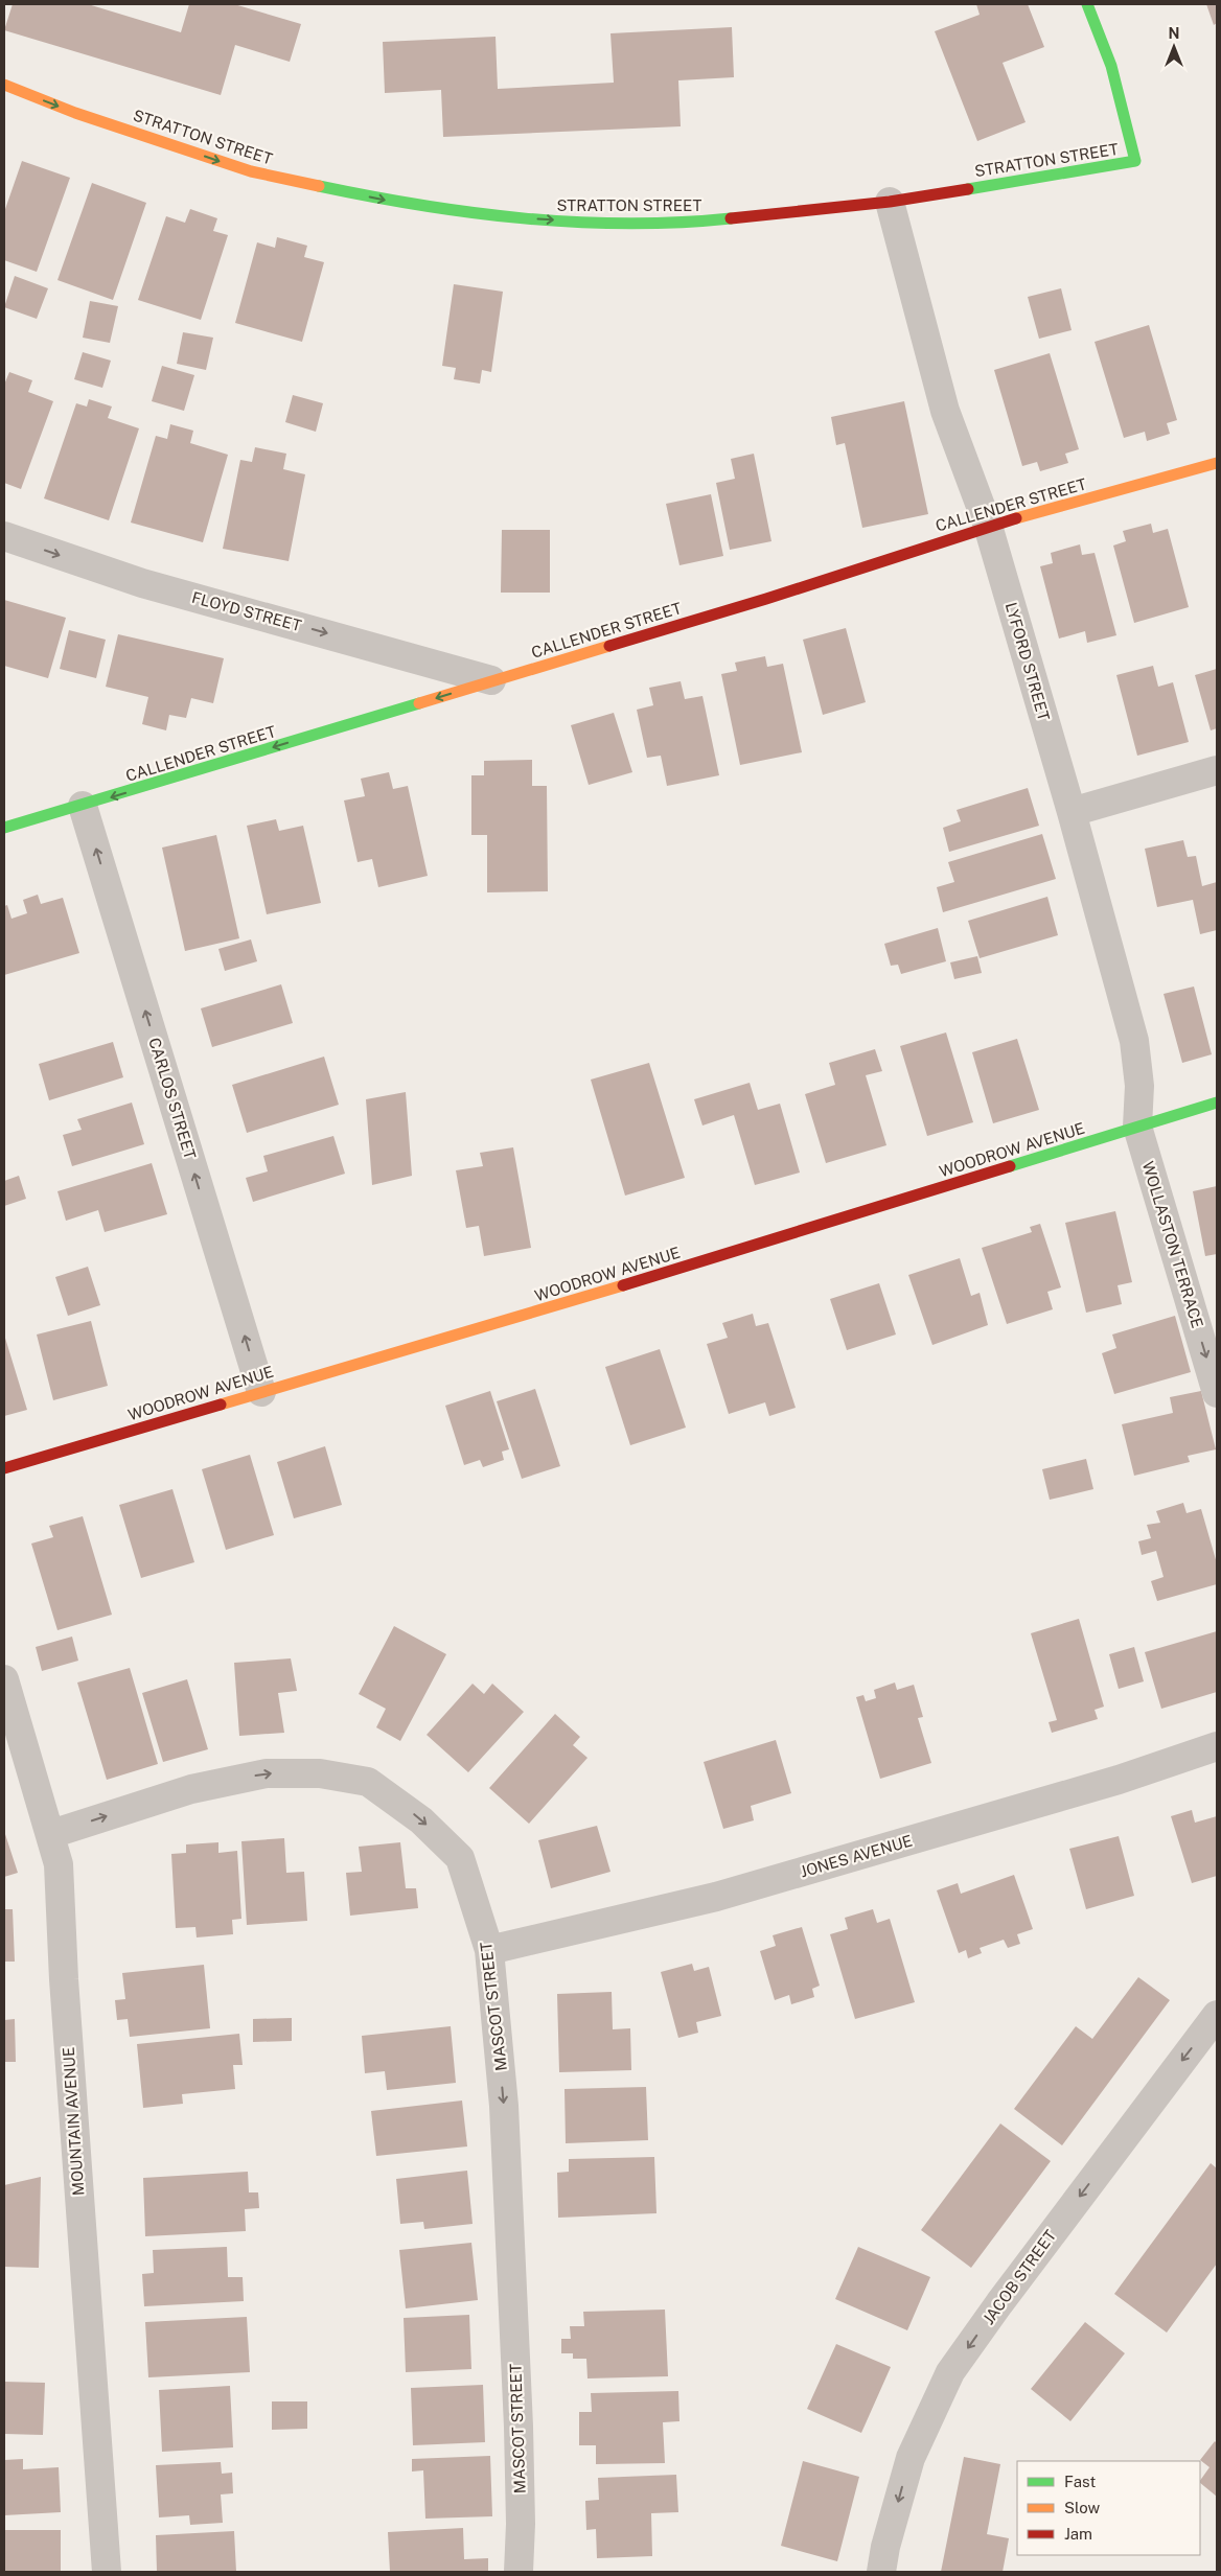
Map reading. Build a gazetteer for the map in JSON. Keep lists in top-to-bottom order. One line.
{"streets":{"street":["STRATTON STREET","CALLENDER STREET","FLOYD STREET","LYFORD STREET","CARLOS STREET","WOODROW AVENUE","WOLLASTON TERRACE","JONES AVENUE","MASCOT STREET","MOUNTAIN AVENUE","JACOB STREET"]},"crossings":[["STRATTON STREET","LYFORD STREET"],["CALLENDER STREET","FLOYD STREET"],["CALLENDER STREET","LYFORD STREET"],["CALLENDER STREET","CARLOS STREET"],["LYFORD STREET","WOODROW AVENUE"],["LYFORD STREET","WOLLASTON TERRACE"],["CARLOS STREET","WOODROW AVENUE"],["WOODROW AVENUE","WOLLASTON TERRACE"],["JONES AVENUE","MASCOT STREET"],["MASCOT STREET","MOUNTAIN AVENUE"]],"one_way":["STRATTON STREET","FLOYD STREET","CARLOS STREET","WOLLASTON TERRACE","JACOB STREET"],"legend":["Fast","Slow","Jam"],"north":"top"}
